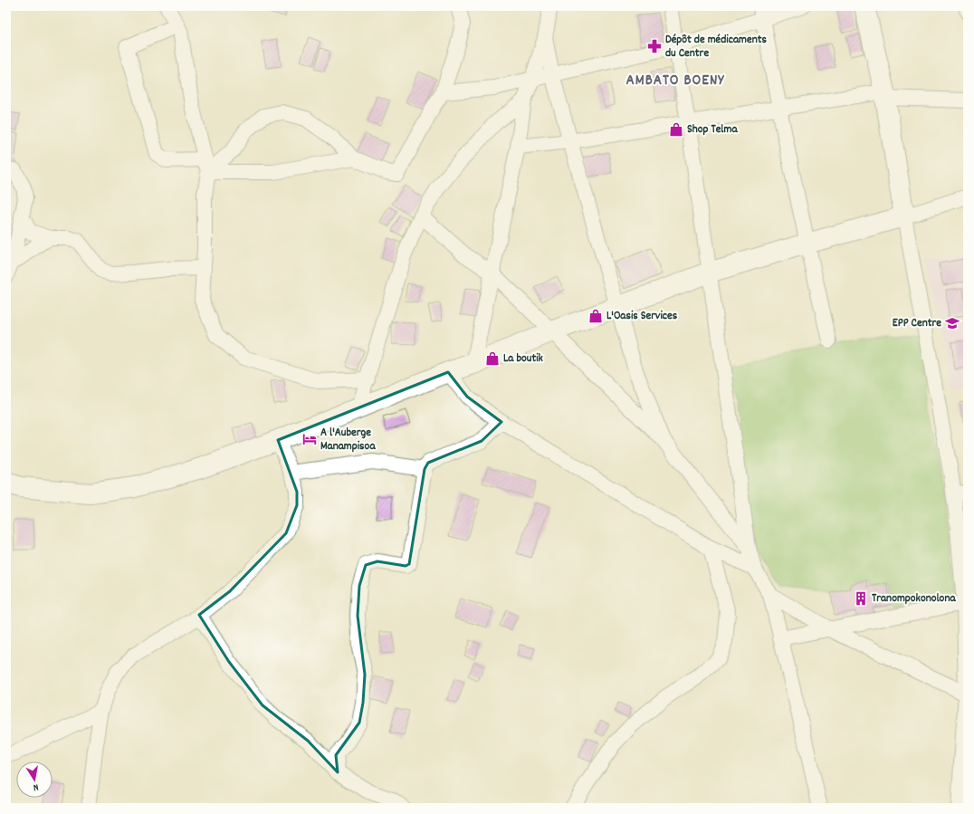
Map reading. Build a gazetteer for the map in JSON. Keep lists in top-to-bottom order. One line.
{"districts":["AMBATO BOENY"],"places":{"pharmacy":["Dépôt de médicaments du Centre"],"shop":["Shop Telma","L'Oasis Services","La boutik"],"school or university":["EPP Centre"],"hotel":["A l'Auberge Manampisoa"],"building":["Tranompokonolona"]},"north":"bottom"}
